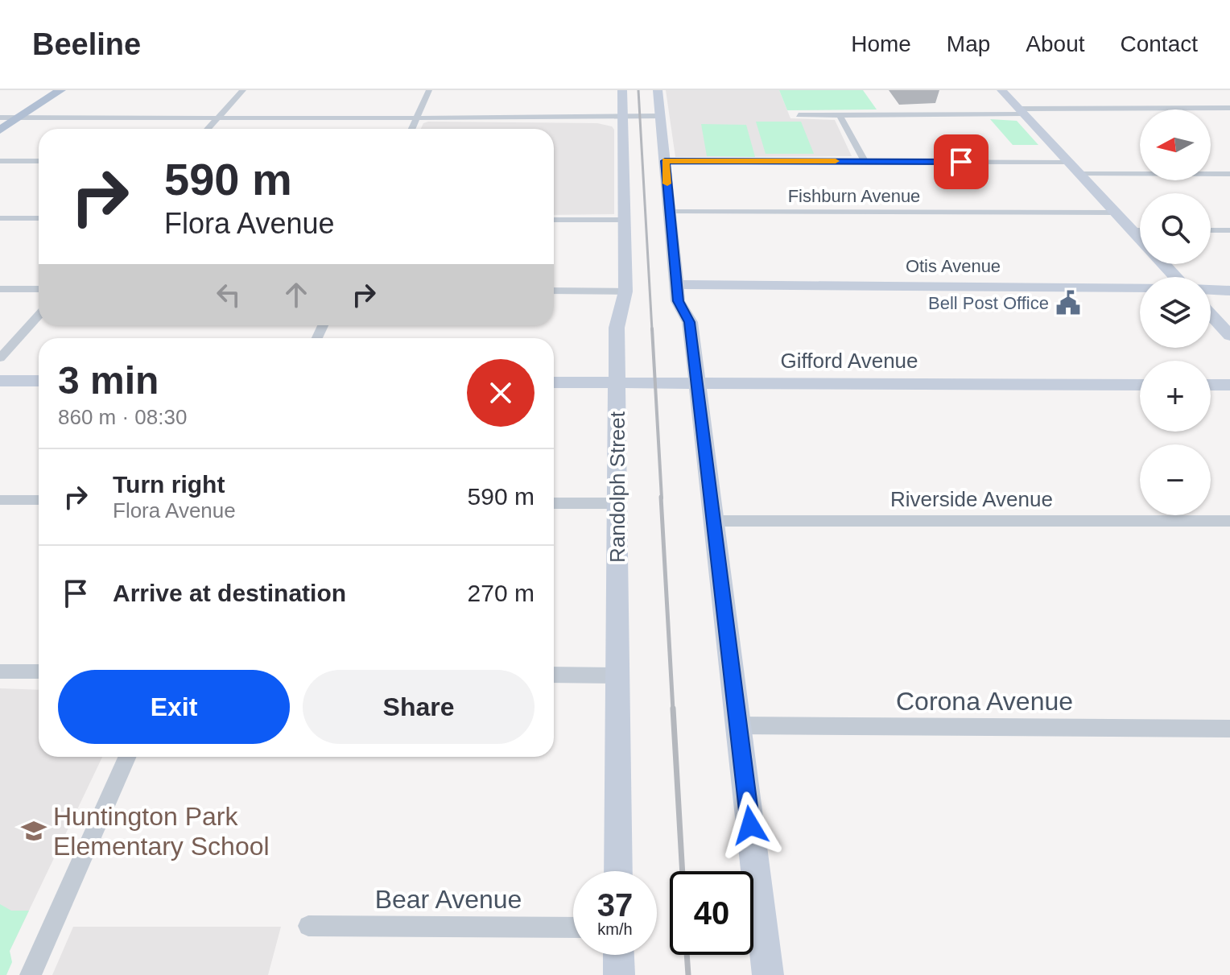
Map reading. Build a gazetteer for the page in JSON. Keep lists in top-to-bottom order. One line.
{"streets":{"street":["Fishburn Avenue","Otis Avenue","Gifford Avenue","Randolph Street","Riverside Avenue","Corona Avenue","Bear Avenue"]},"crossings":[["Gifford Avenue","Randolph Street"]],"places":{"public building":["Bell Post Office"],"school or university":["Huntington Park Elementary School"]},"north":"left","page":{"header":"Beeline","nav":["Home","Map","About","Contact"],"map_buttons":["+","−"],"turn":["590 m","Flora Avenue"],"heading":["3 min","860 m · 08:30"],"list":[{"name":"Turn right","note":"Flora Avenue","value":"590 m"},{"name":"Arrive at destination","value":"270 m"}],"buttons":["Exit","Share"],"speed":"37 km/h","limit":"40"}}
